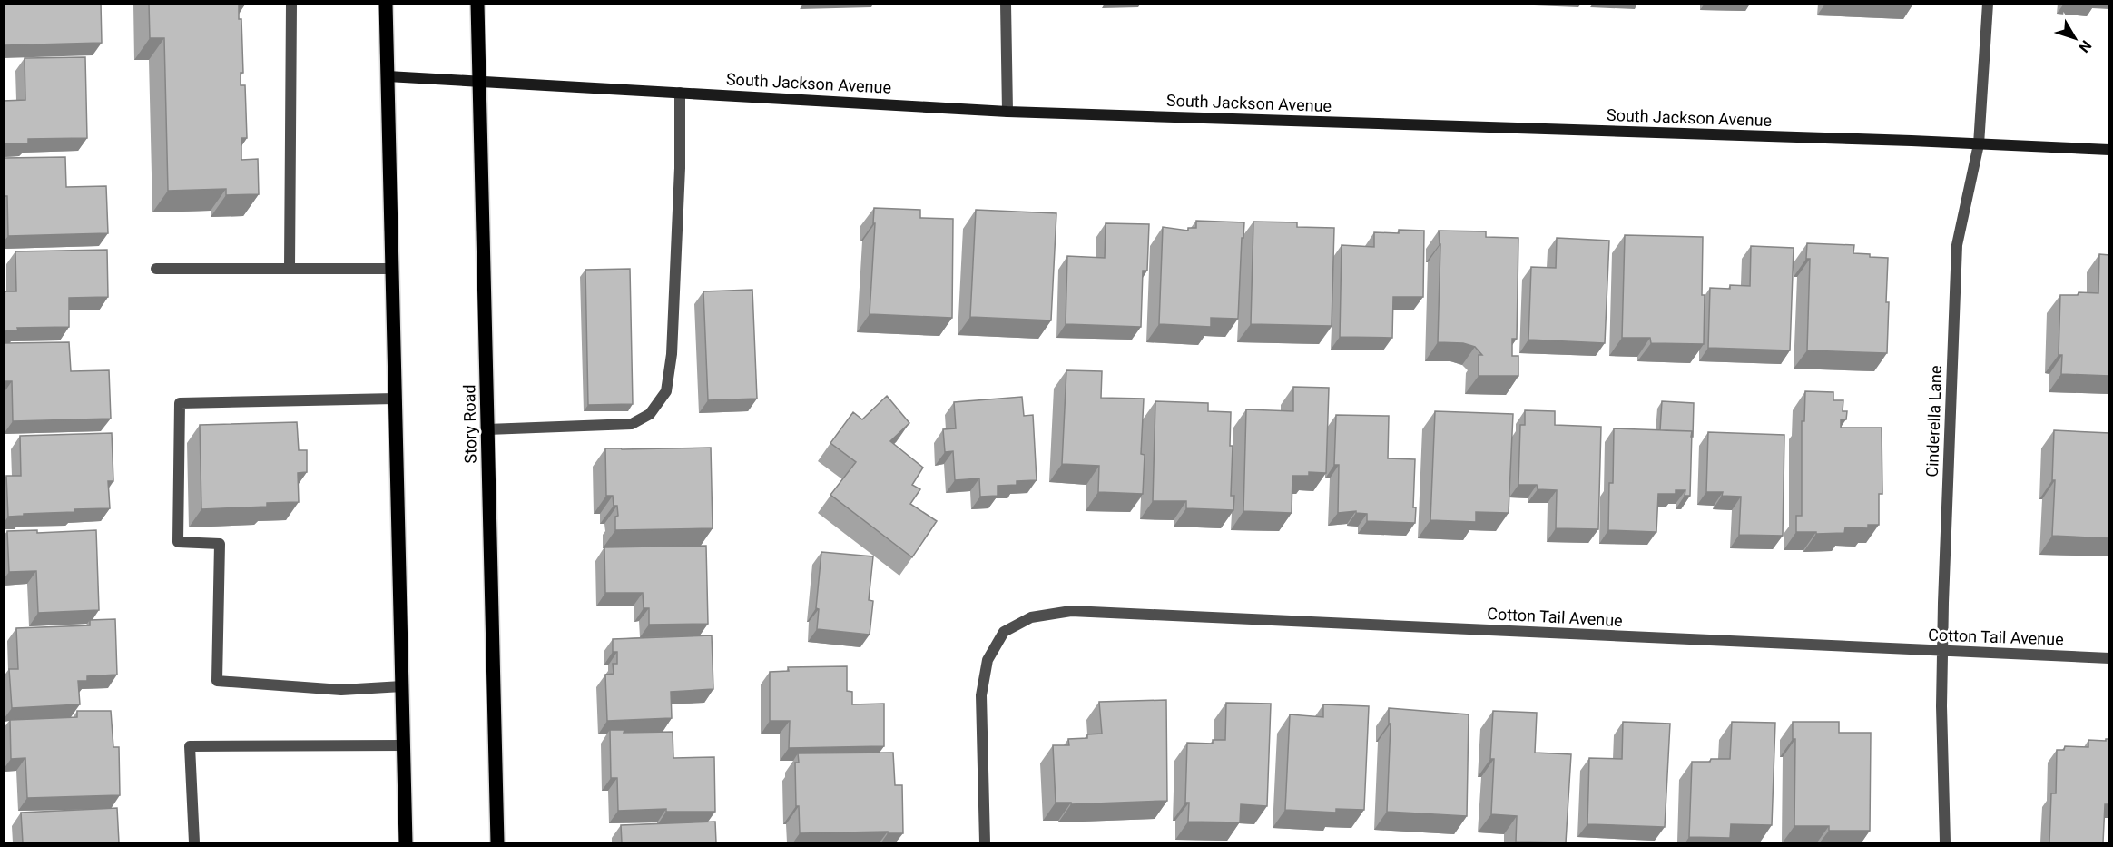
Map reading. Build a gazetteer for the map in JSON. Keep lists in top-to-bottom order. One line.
{"streets":{"main road":["South Jackson Avenue","Story Road"],"street":["Cinderella Lane","Cotton Tail Avenue"]},"crossings":[["South Jackson Avenue","Cinderella Lane"],["South Jackson Avenue","Story Road"],["Cinderella Lane","Cotton Tail Avenue"]],"north":"bottom right"}
